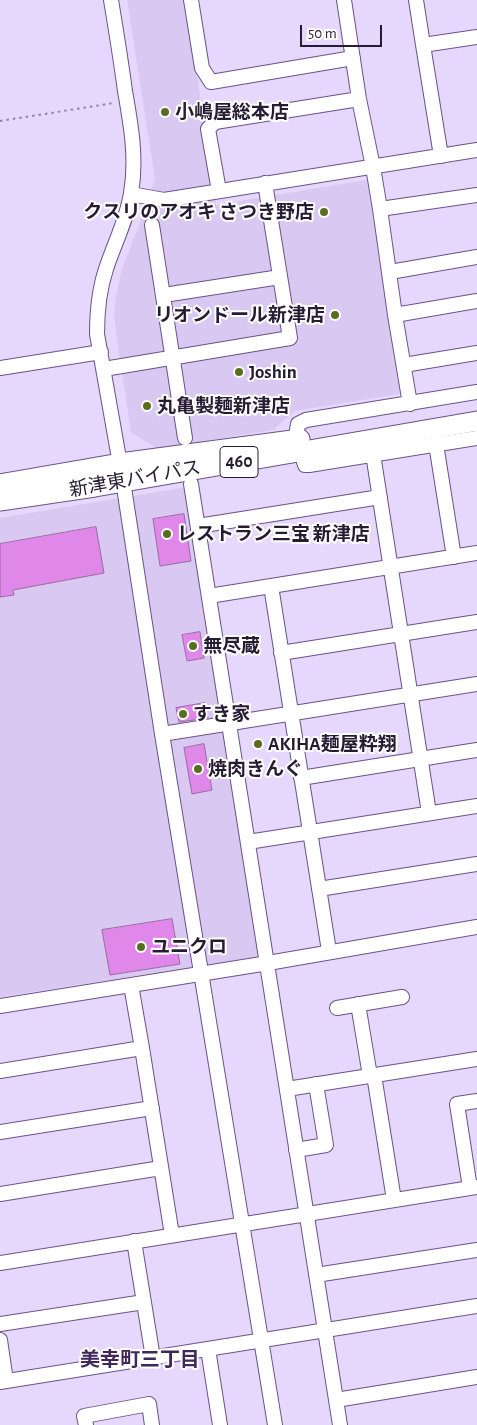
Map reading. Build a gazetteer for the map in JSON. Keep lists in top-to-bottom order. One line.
{"streets":{"highway":["460","新津東バイパス"]},"districts":["美幸町三丁目"],"places":["小嶋屋総本店","クスリのアオキ さつき野店","リオンドール新津店","Joshin","丸亀製麺新津店","レストラン三宝 新津店","無尽蔵","すき家","AKIHA麺屋粋翔","焼肉きんぐ","ユニクロ"],"scale_bar":"50 m"}
